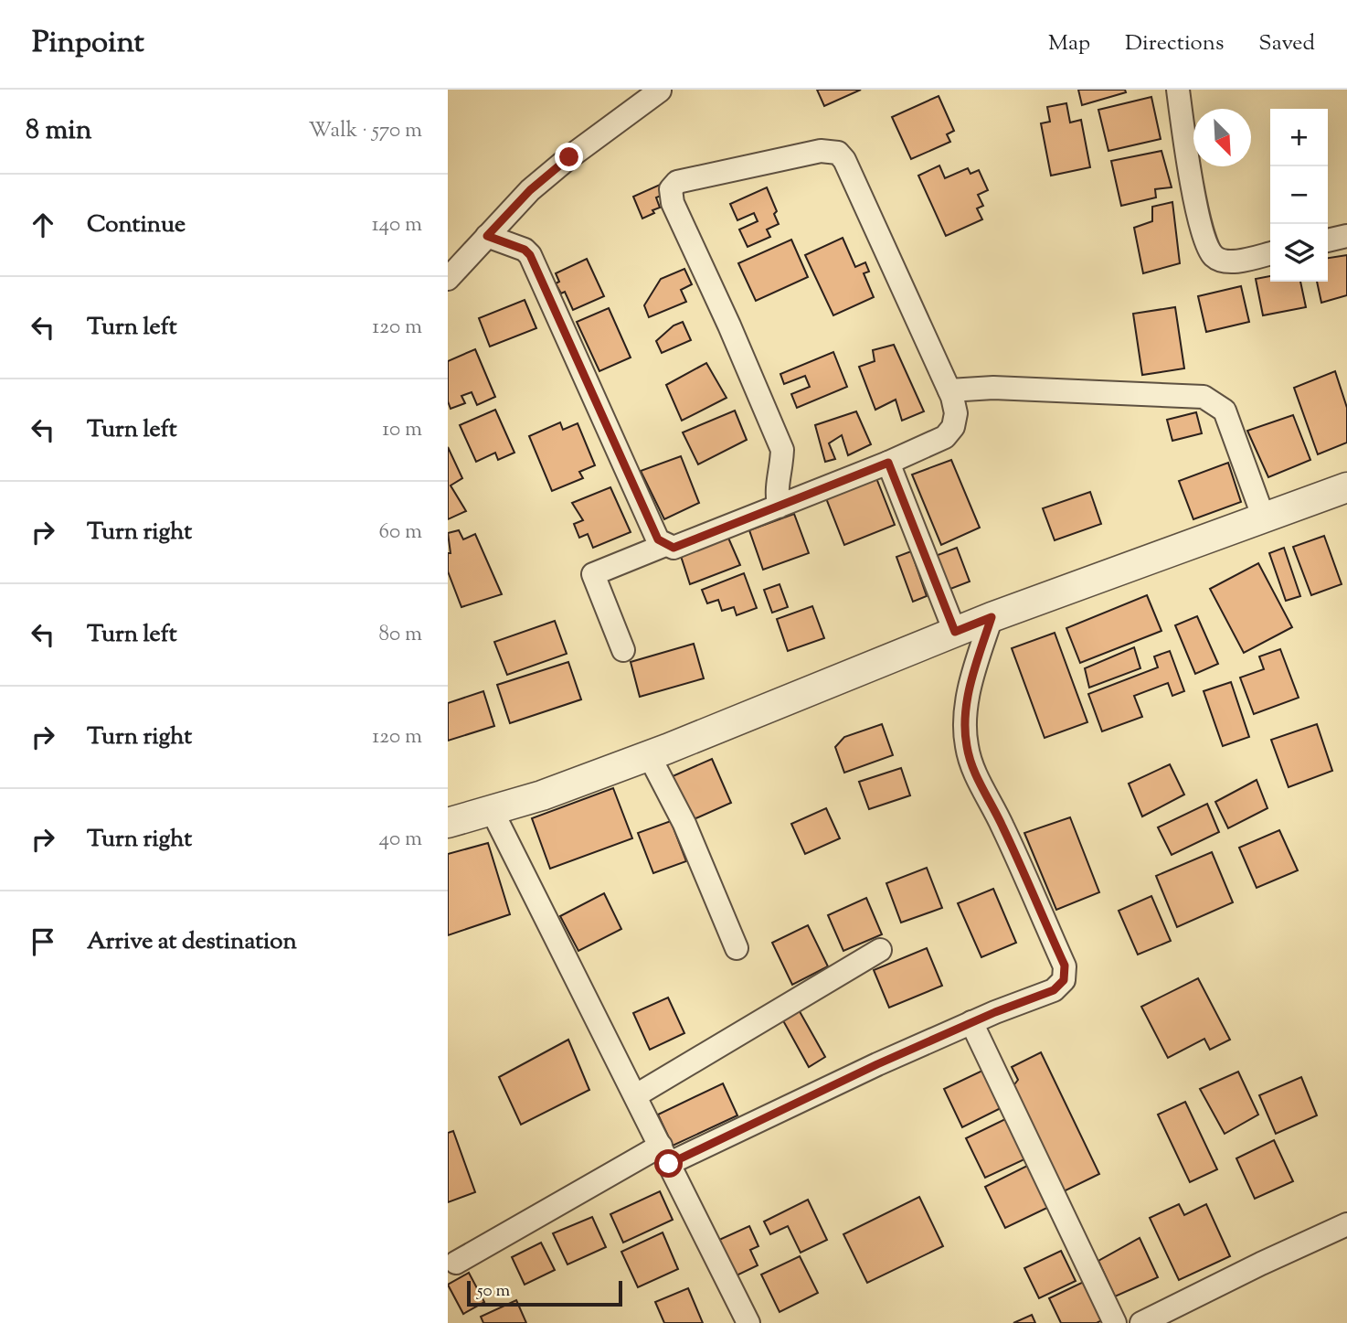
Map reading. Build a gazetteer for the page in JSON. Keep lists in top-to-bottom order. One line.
{"scale_bar":"50 m","north":"bottom right","page":{"header":"Pinpoint","nav":["Map","Directions","Saved"],"heading":["8 min","Walk · 570 m"],"map_buttons":["+","−"],"list":[["Continue","140 m"],["Turn left","120 m"],["Turn left","10 m"],["Turn right","60 m"],["Turn left","80 m"],["Turn right","120 m"],["Turn right","40 m"],"Arrive at destination"],"scale":"50 m"}}
